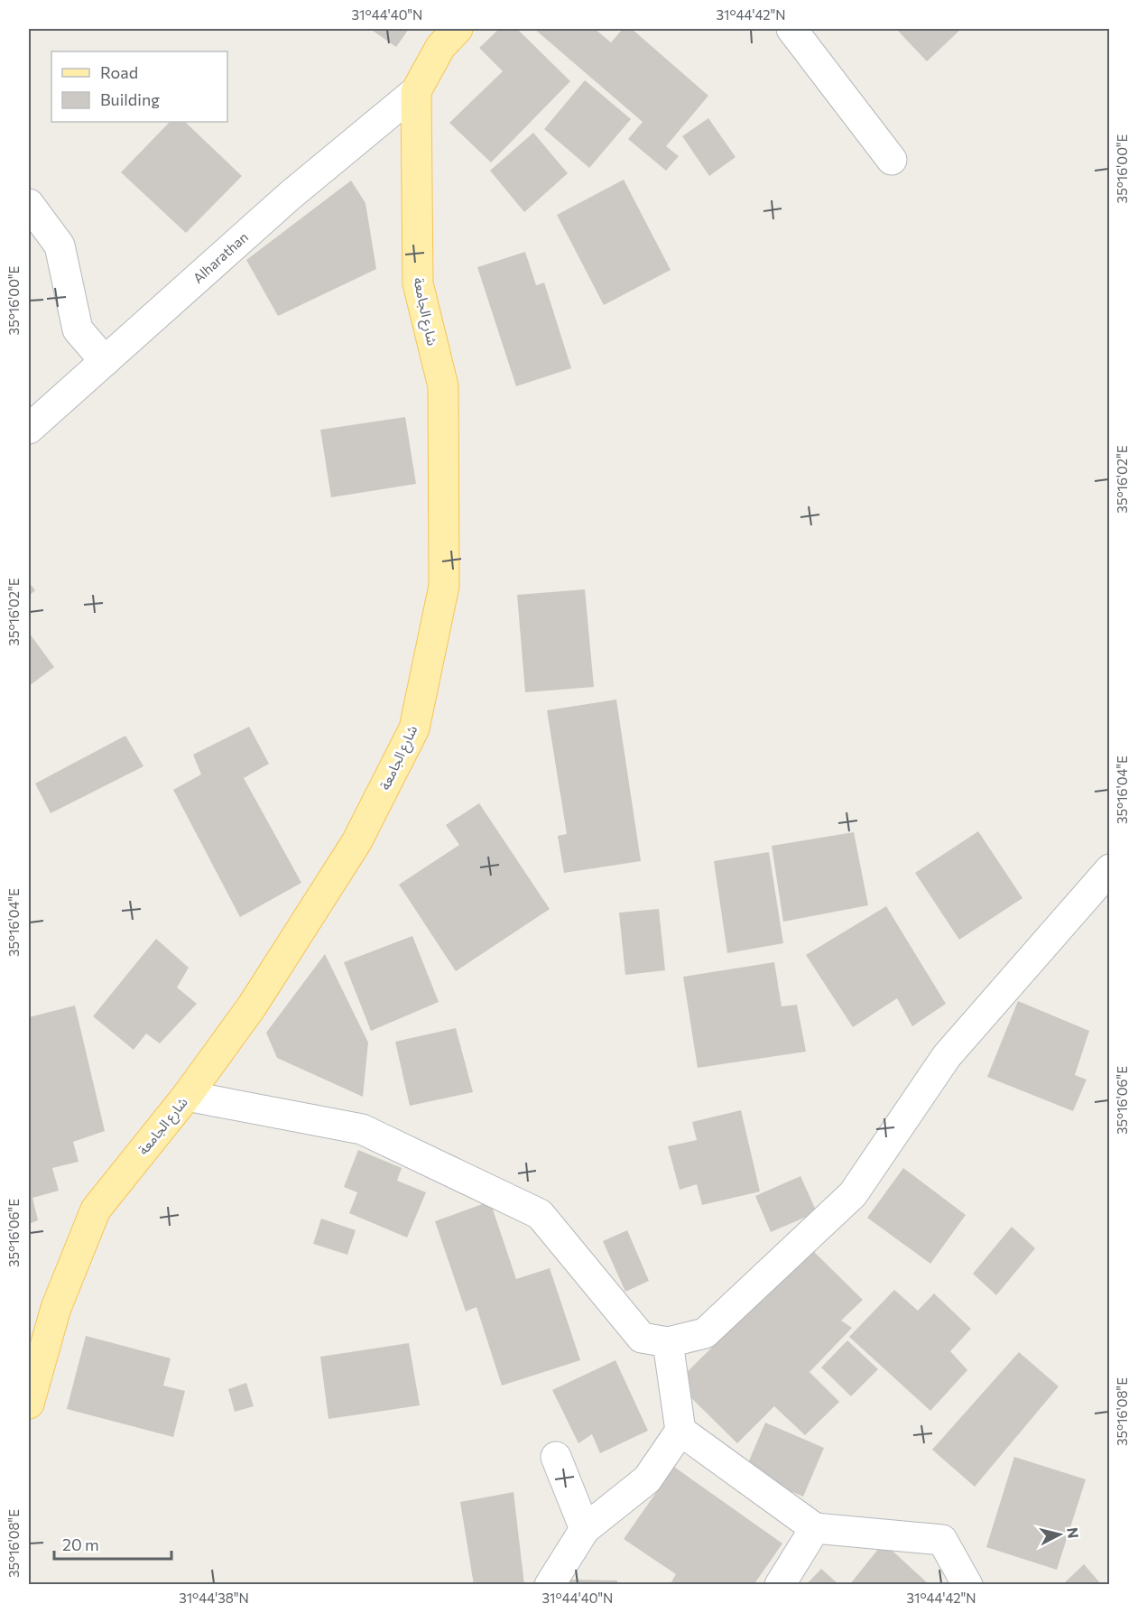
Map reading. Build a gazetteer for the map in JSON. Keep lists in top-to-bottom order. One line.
{"streets":{"main road":["شارع الجامعة"],"street":["Alharathan"]},"crossings":[["Alharathan","شارع الجامعة"]],"legend":["Road","Building"],"scale_bar":"20 m","north":"right","coordinates":["31°44'40\"N","31°44'42\"N","35°16'00\"E","35°16'02\"E","35°16'04\"E","35°16'06\"E","35°16'08\"E","31°44'38\"N"]}
